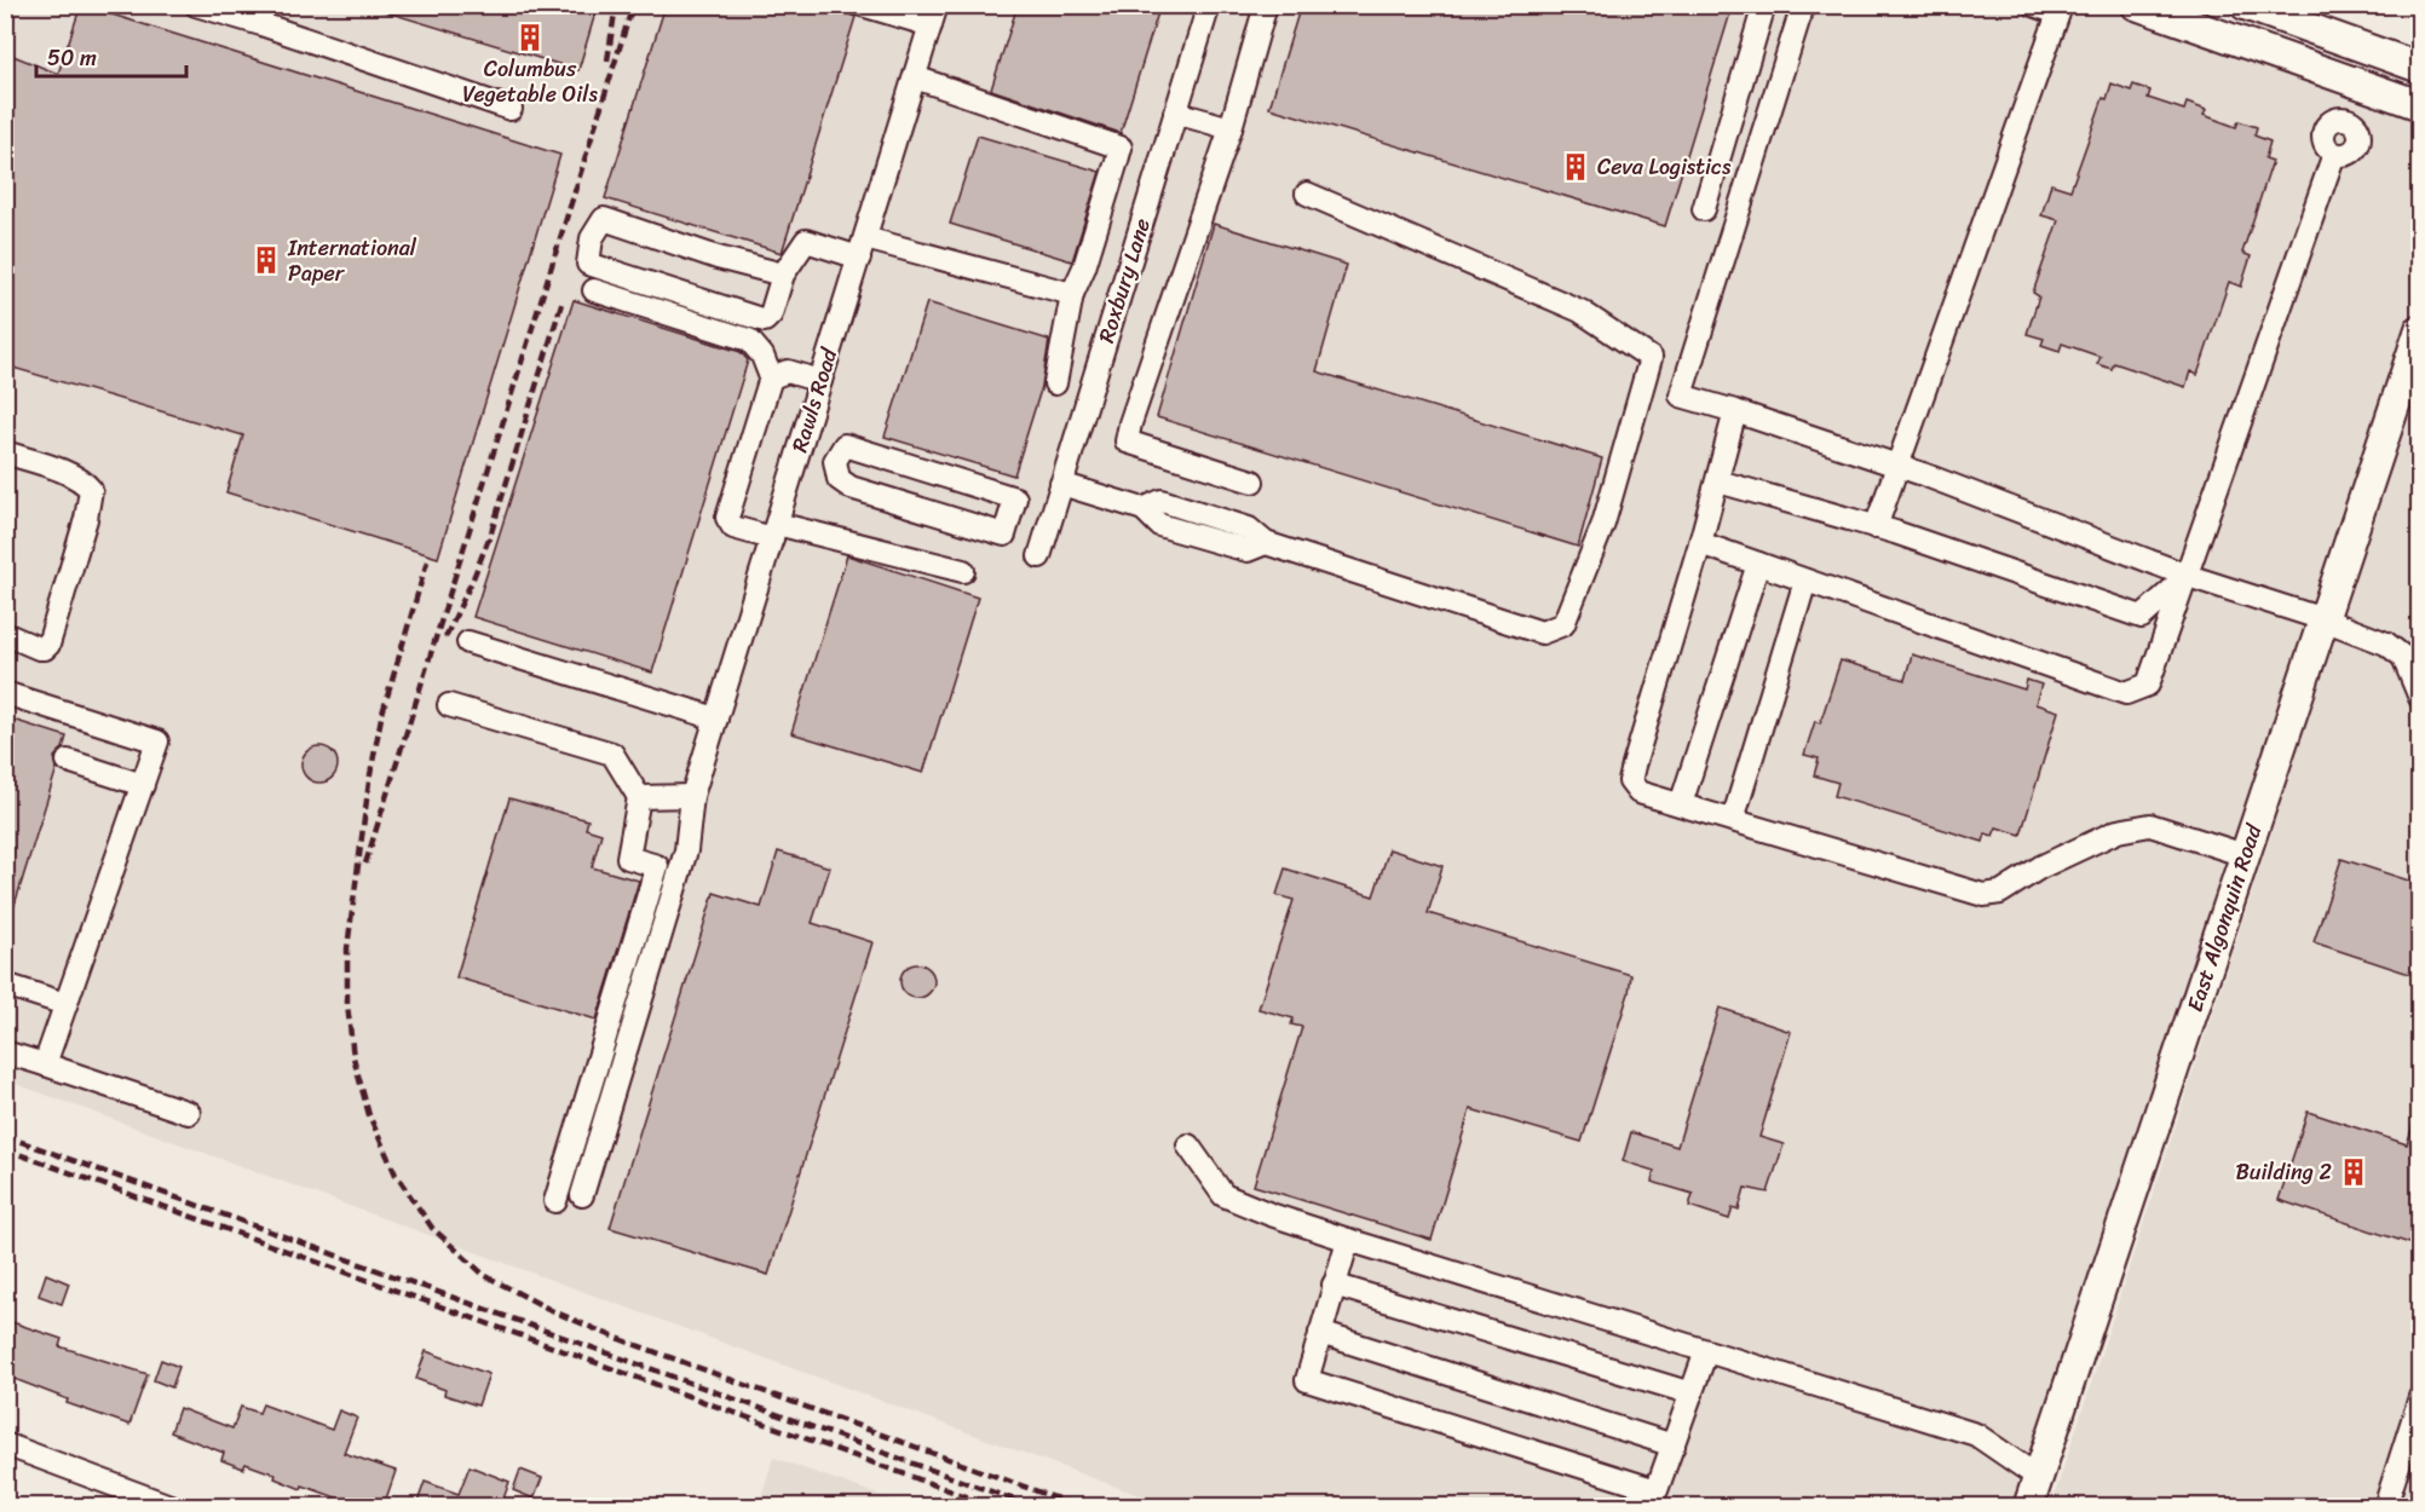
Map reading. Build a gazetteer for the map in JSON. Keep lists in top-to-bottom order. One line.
{"streets":{"main road":["East Algonquin Road"],"street":["Roxbury Lane","Rawls Road"]},"places":{"building":["Columbus Vegetable Oils","Ceva Logistics","International Paper","Building 2"]},"scale_bar":"50 m"}
